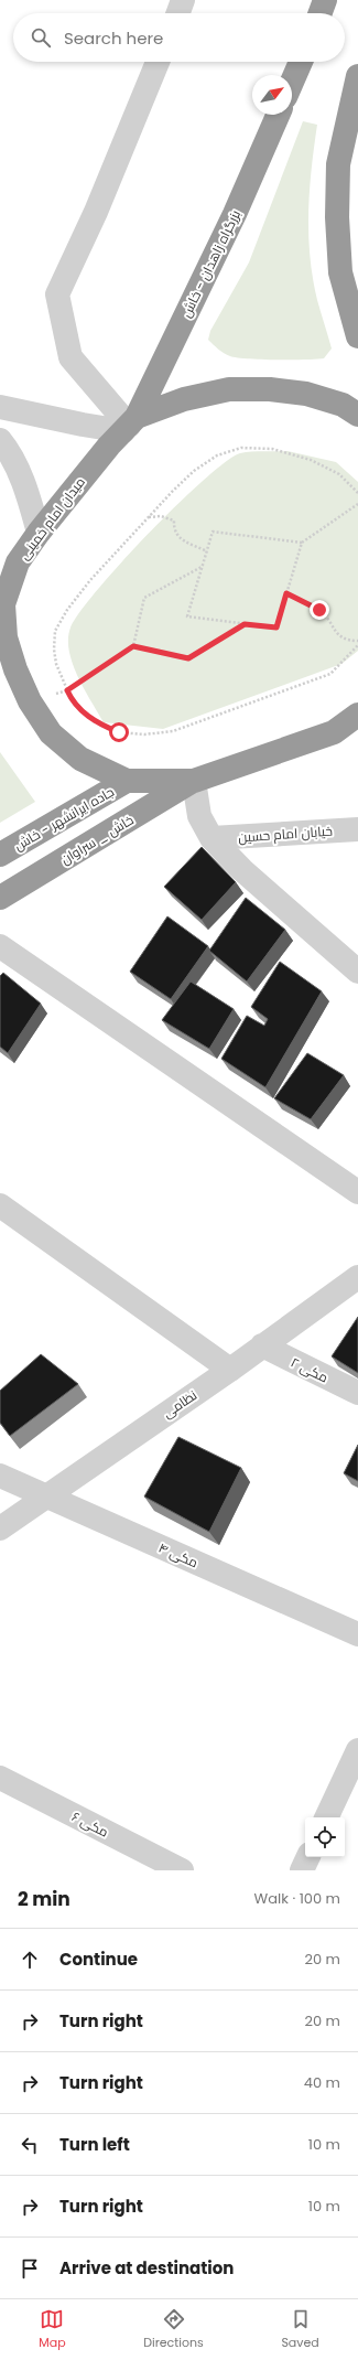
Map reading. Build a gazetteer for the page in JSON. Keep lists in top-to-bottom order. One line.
{"streets":{"highway":["بزرگراه زاهدان - خاش","میدان امام خمینی","جاده ایرانشهر - خاش","خاش _ سراوان"],"street":["خیابان امام حسین","مکی ۲","نظامی","مکی ۴","مکی ۶"]},"crossings":[["بزرگراه زاهدان - خاش","میدان امام خمینی"],["میدان امام خمینی","جاده ایرانشهر - خاش"],["میدان امام خمینی","خاش _ سراوان"],["مکی ۲","نظامی"],["نظامی","مکی ۴"]],"north":"top right","page":{"search":"Search here","heading":["2 min","Walk · 100 m"],"list":[["Continue","20 m"],["Turn right","20 m"],["Turn right","40 m"],["Turn left","10 m"],["Turn right","10 m"],"Arrive at destination"],"nav":["Map","Directions","Saved"]}}
